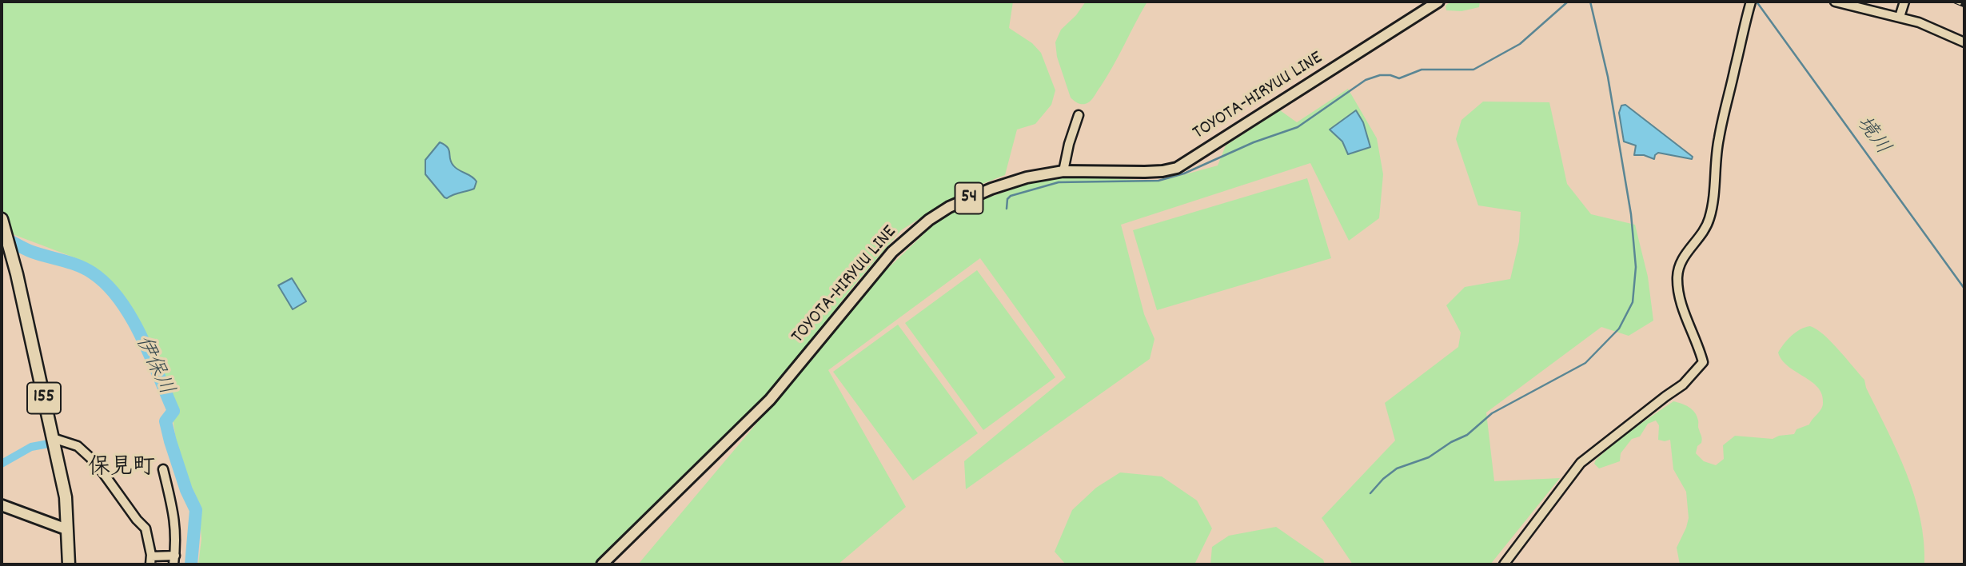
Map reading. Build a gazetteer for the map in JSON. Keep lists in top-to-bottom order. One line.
{"streets":{"highway":["155"],"main road":["TOYOTA-HIRYUU LINE","54"]},"districts":["保見町"],"water":["境川","伊保川"]}
